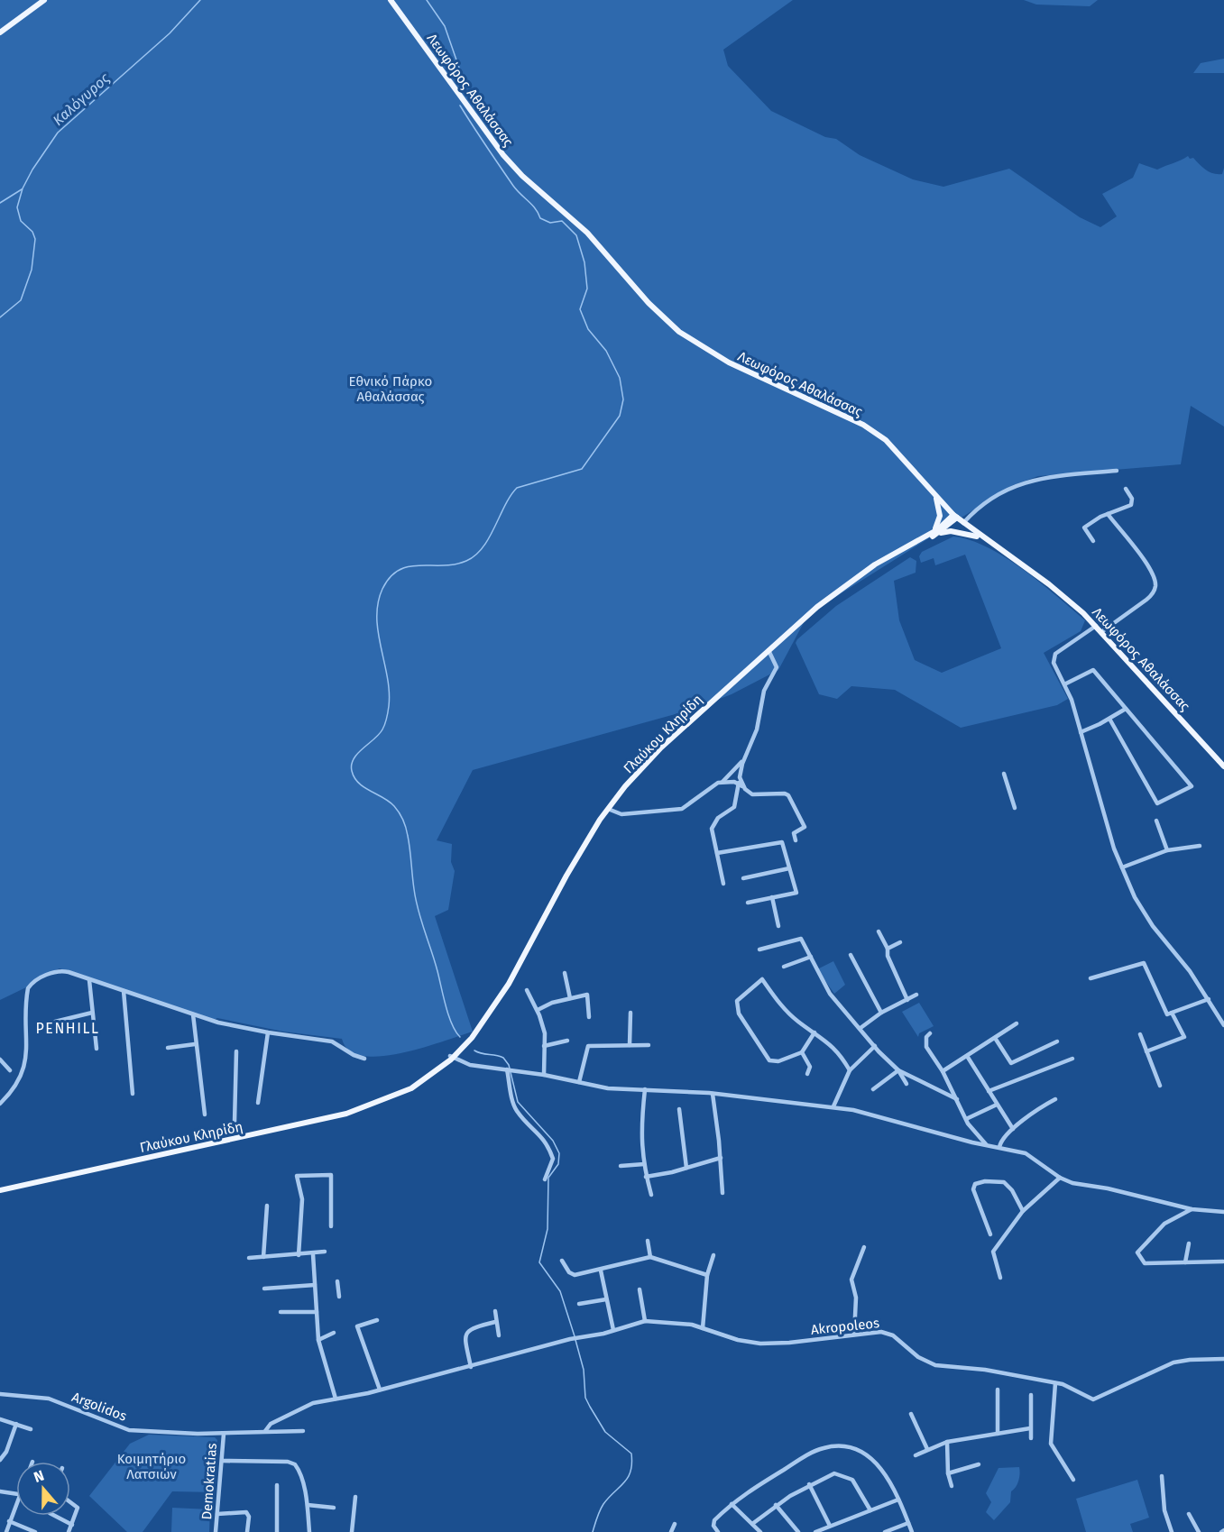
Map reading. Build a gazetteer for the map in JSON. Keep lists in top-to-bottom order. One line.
{"streets":{"main road":["Λεωφόρος Αθαλάσσας","Γλαύκου Κληρίδη"],"street":["Akropoleos","Argolidos","Demokratias"]},"crossings":[["Λεωφόρος Αθαλάσσας","Γλαύκου Κληρίδη"],["Akropoleos","Argolidos"],["Argolidos","Demokratias"]],"districts":["PENHILL"],"water":["Καλόγυρος"],"parks":["Εθνικό Πάρκο Αθαλάσσας","Κοιμητήριο Λατσιών"],"north":"top"}
